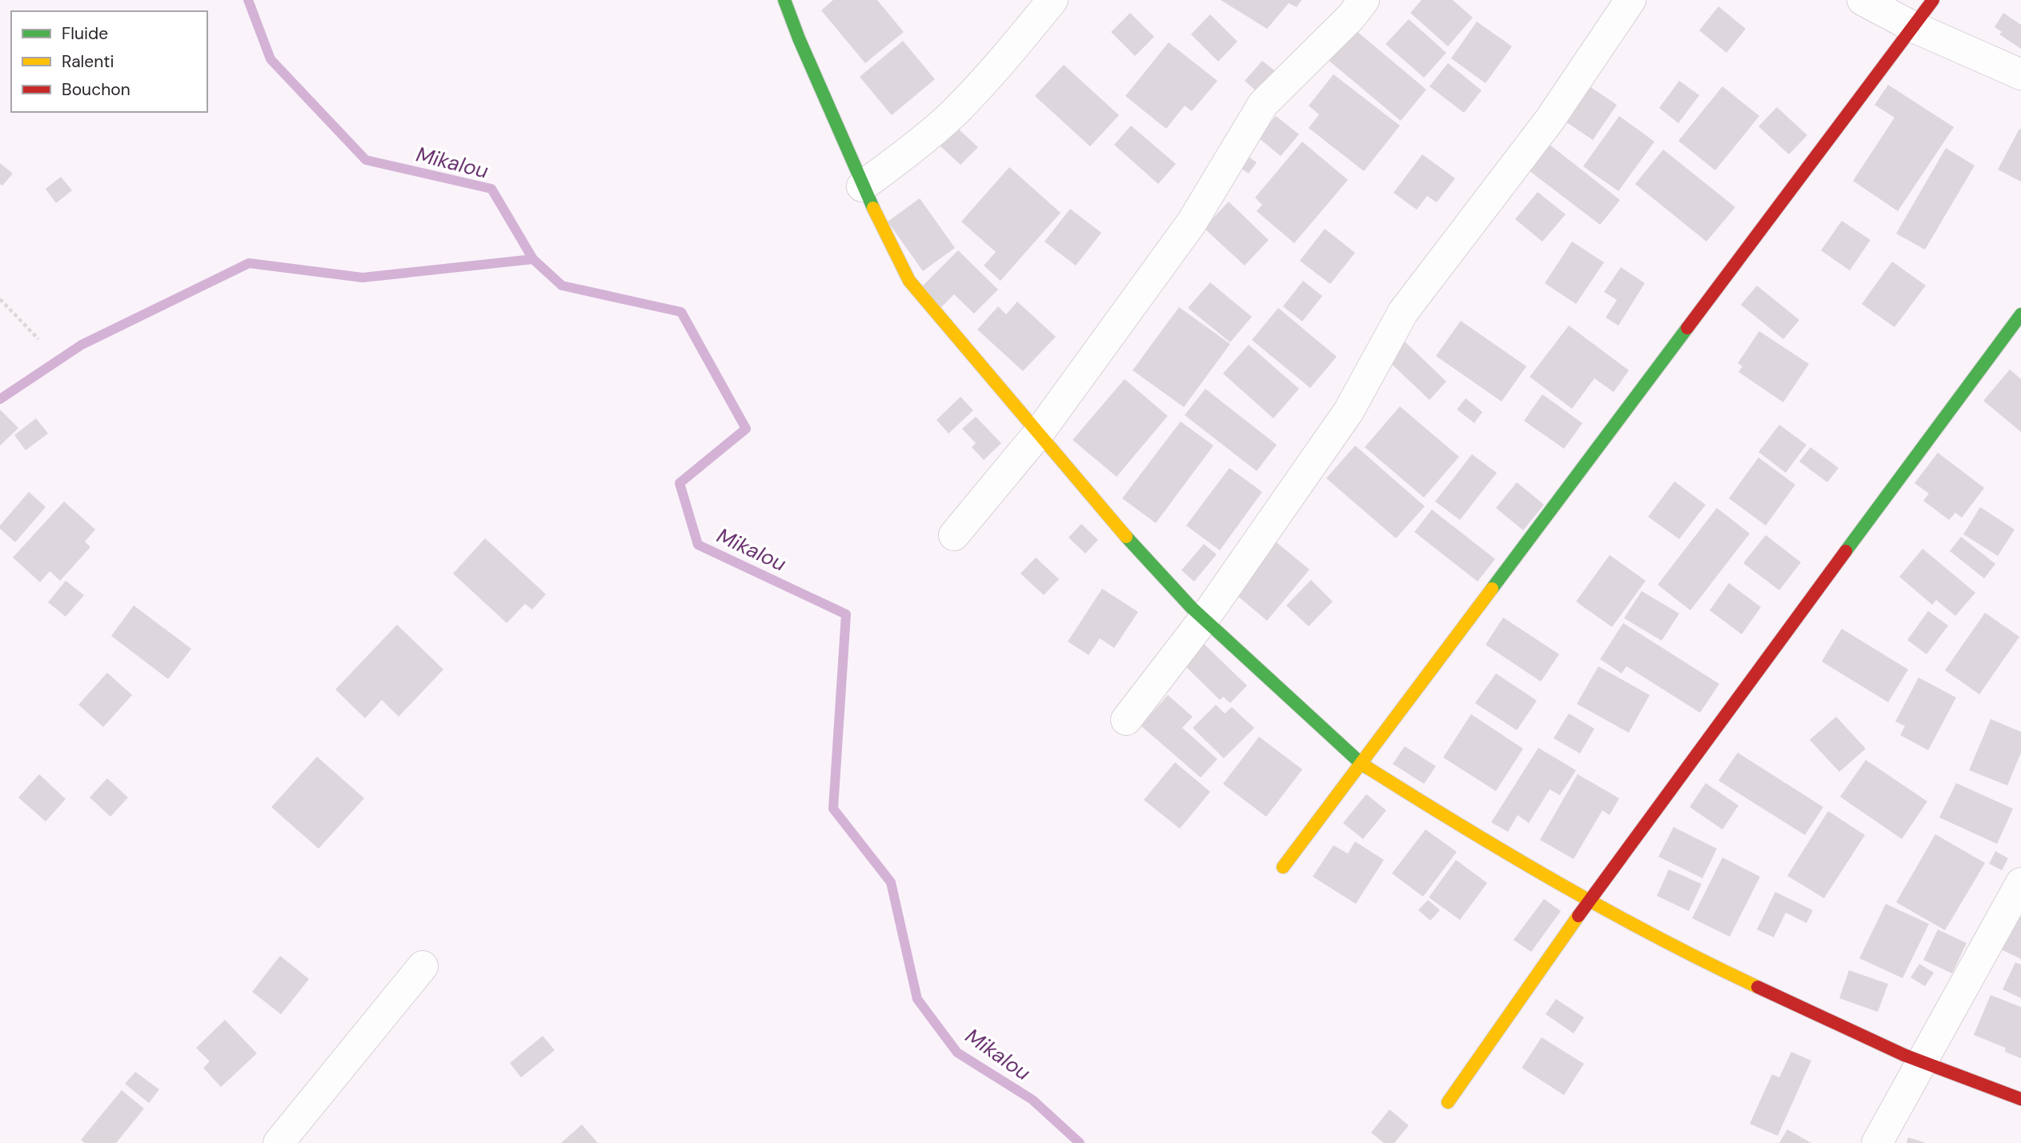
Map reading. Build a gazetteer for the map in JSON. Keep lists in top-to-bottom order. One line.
{"water":["Mikalou"],"legend":["Fluide","Ralenti","Bouchon"]}
